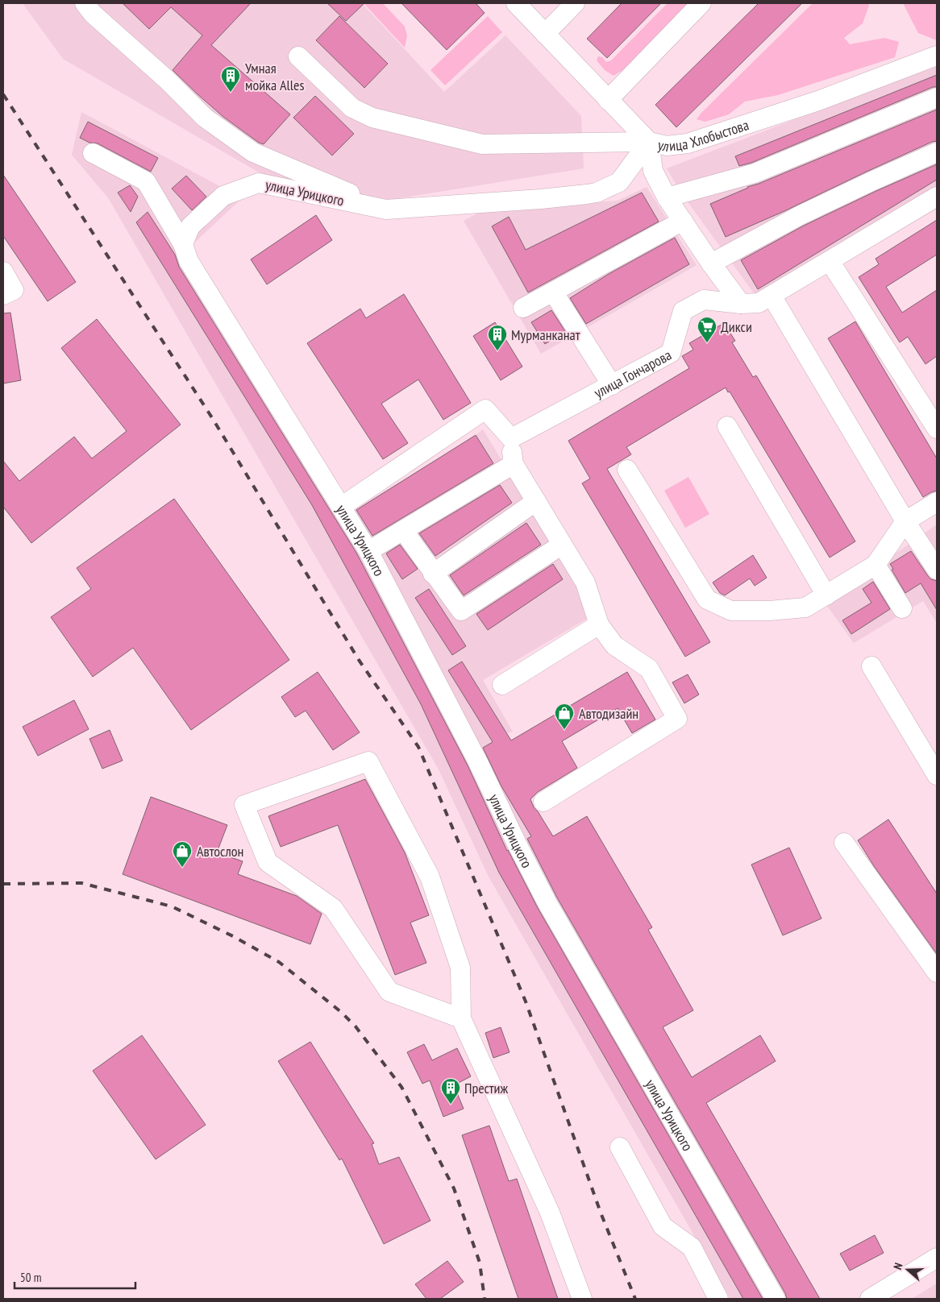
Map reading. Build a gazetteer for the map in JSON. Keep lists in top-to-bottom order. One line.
{"streets":{"street":["улица Хлобыстова","улица Урицкого","улица Гончарова"]},"crossings":[["улица Хлобыстова","улица Урицкого"]],"places":{"building":["Умная мойка Alles","Мурманканат","Престиж"],"supermarket":["Дикси"],"shop":["Автодизайн","Автослон"]},"scale_bar":"50 m","north":"left"}
